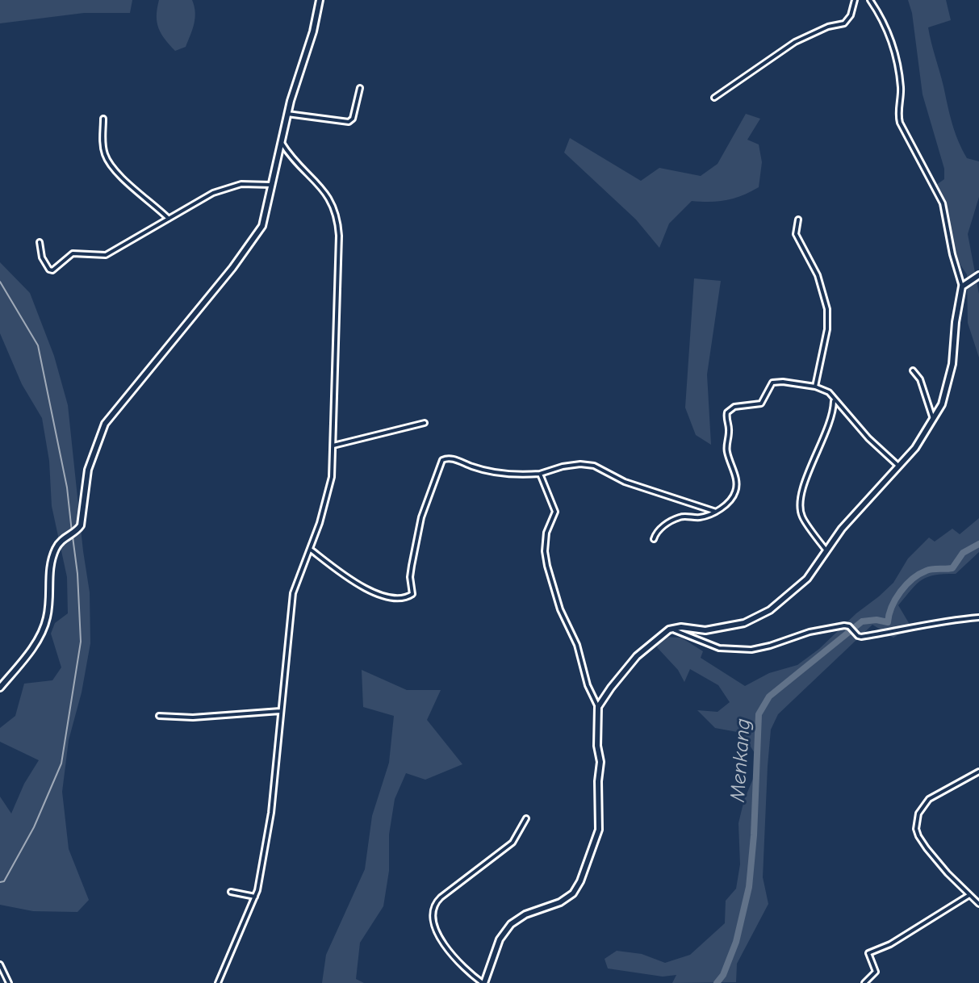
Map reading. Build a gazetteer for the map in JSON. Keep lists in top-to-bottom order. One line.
{"water":["Menkang"]}
